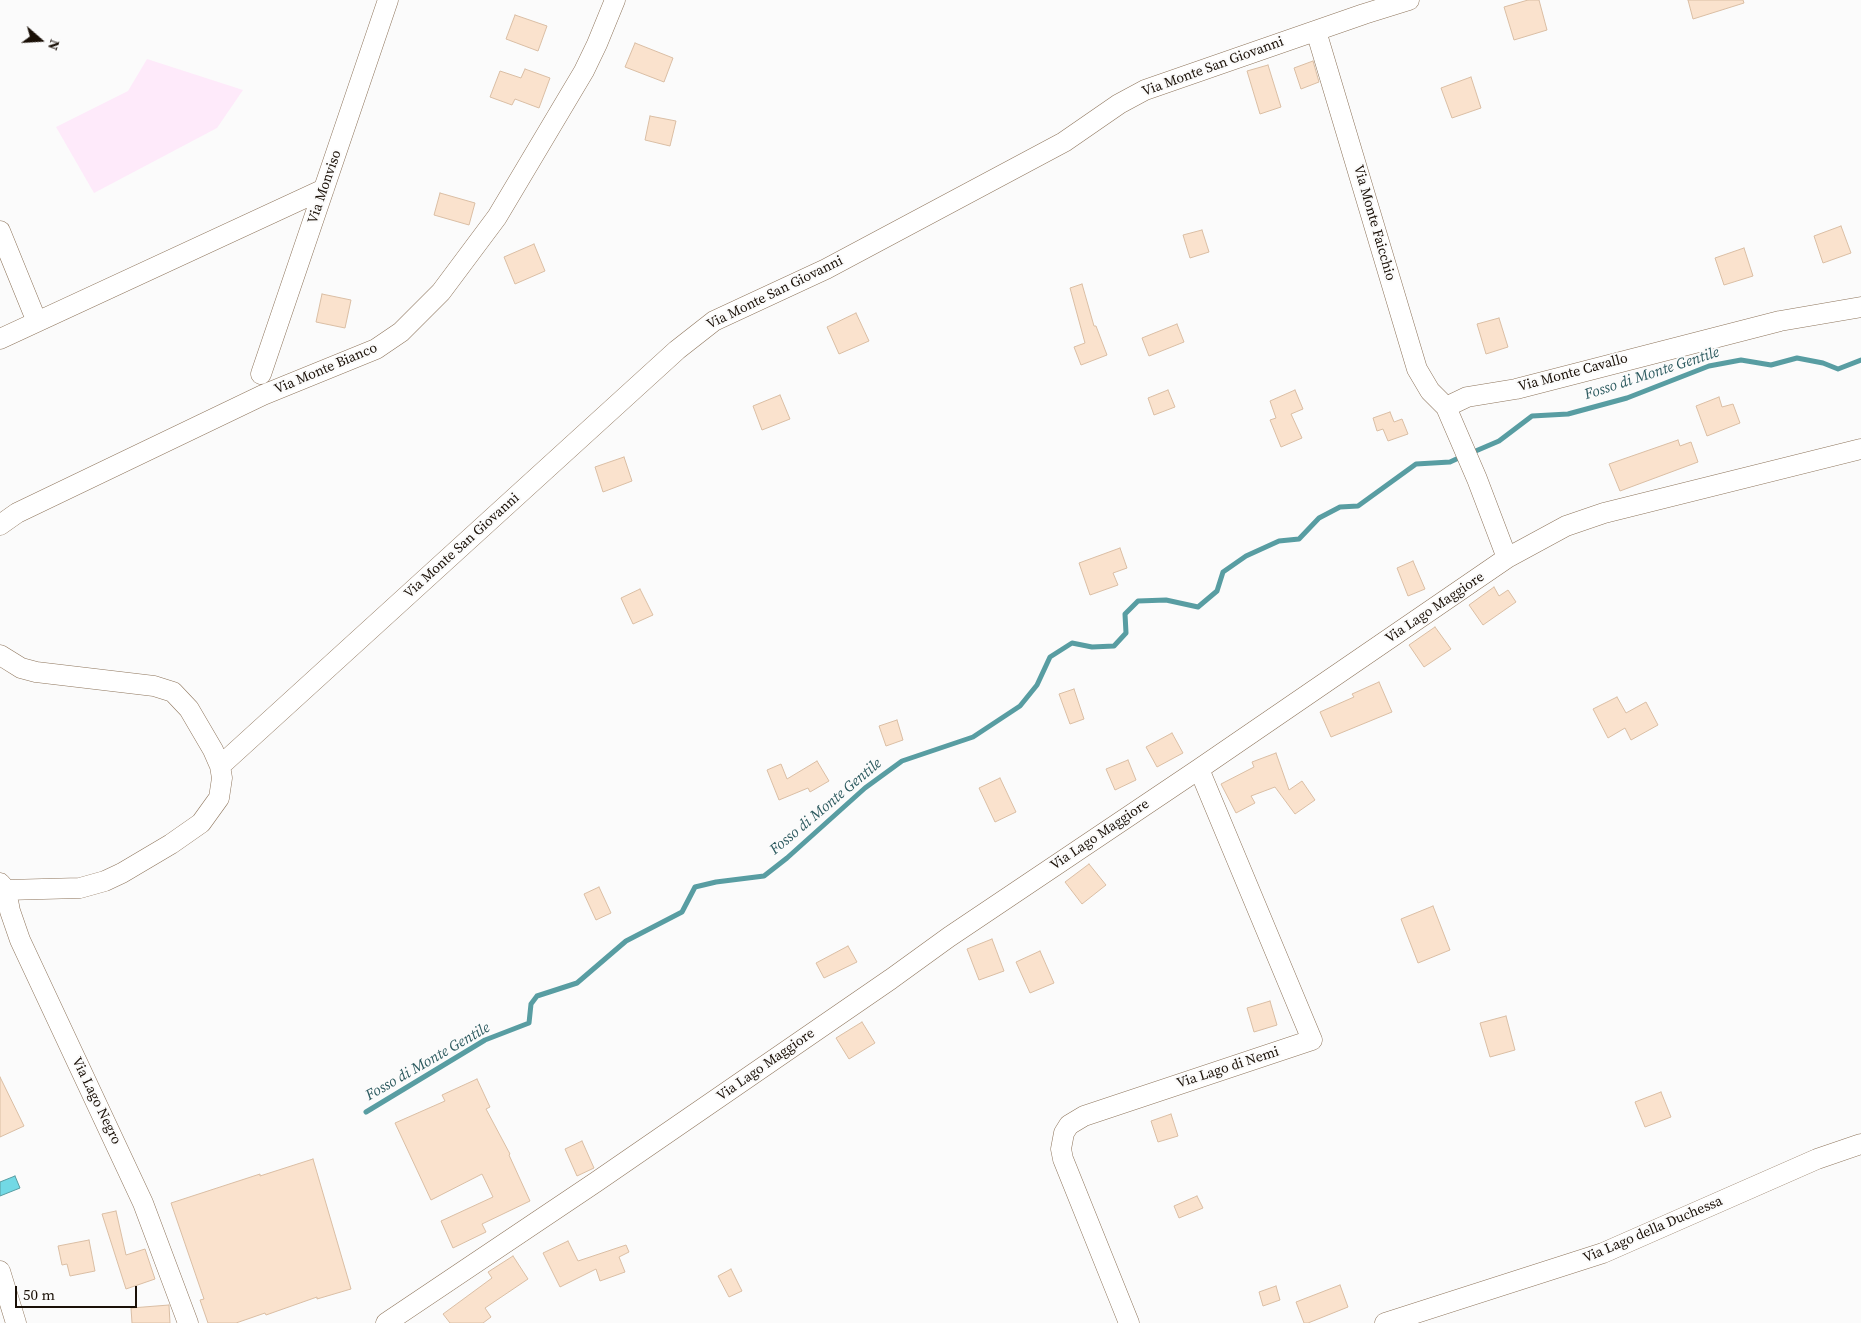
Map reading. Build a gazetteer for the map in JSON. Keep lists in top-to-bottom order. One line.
{"streets":{"street":["Via Monte San Giovanni","Via Monviso","Via Monte Faicchio","Via Monte Bianco","Via Monte Cavallo","Via Lago Maggiore","Via Lago di Nemi","Via Lago Negro","Via Lago della Duchessa"]},"crossings":[["Via Monte San Giovanni","Via Monte Faicchio"],["Via Monte Faicchio","Via Monte Cavallo"],["Via Lago Maggiore","Via Lago di Nemi"]],"water":["Fosso di Monte Gentile"],"scale_bar":"50 m","north":"right"}
